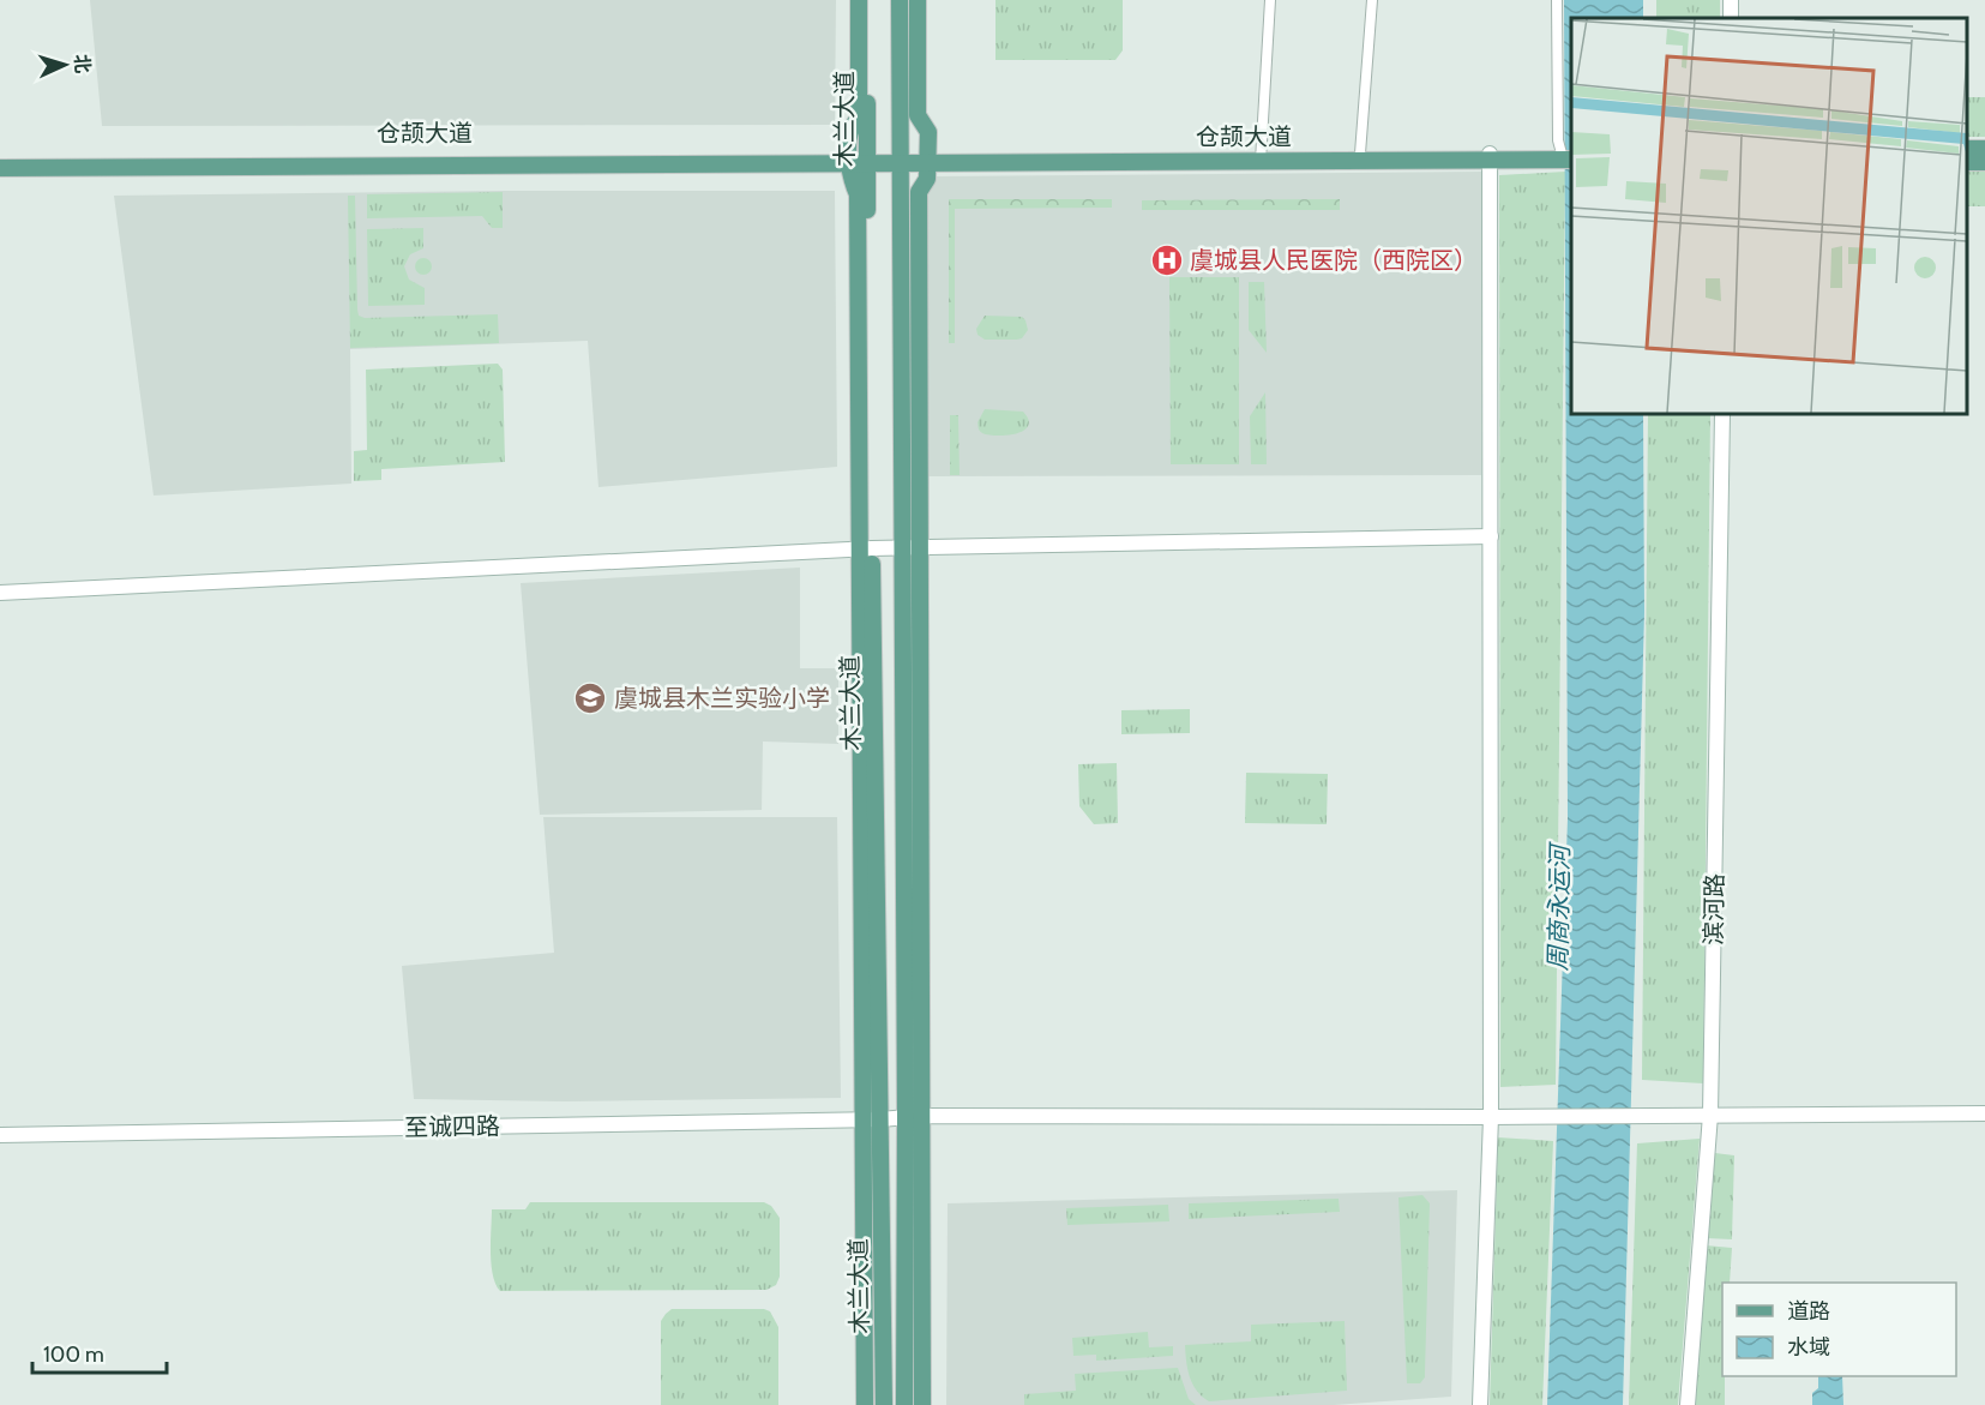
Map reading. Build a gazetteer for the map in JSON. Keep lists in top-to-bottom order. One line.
{"streets":{"main road":["木兰大道","仓颉大道"],"street":["滨河路","至诚四路"]},"crossings":[["木兰大道","仓颉大道"],["木兰大道","至诚四路"],["滨河路","至诚四路"]],"water":["周商永运河"],"places":{"hospital":["虞城县人民医院（西院区）"],"school or university":["虞城县木兰实验小学"]},"legend":["道路","水域"],"scale_bar":"100 m","north":"right"}
